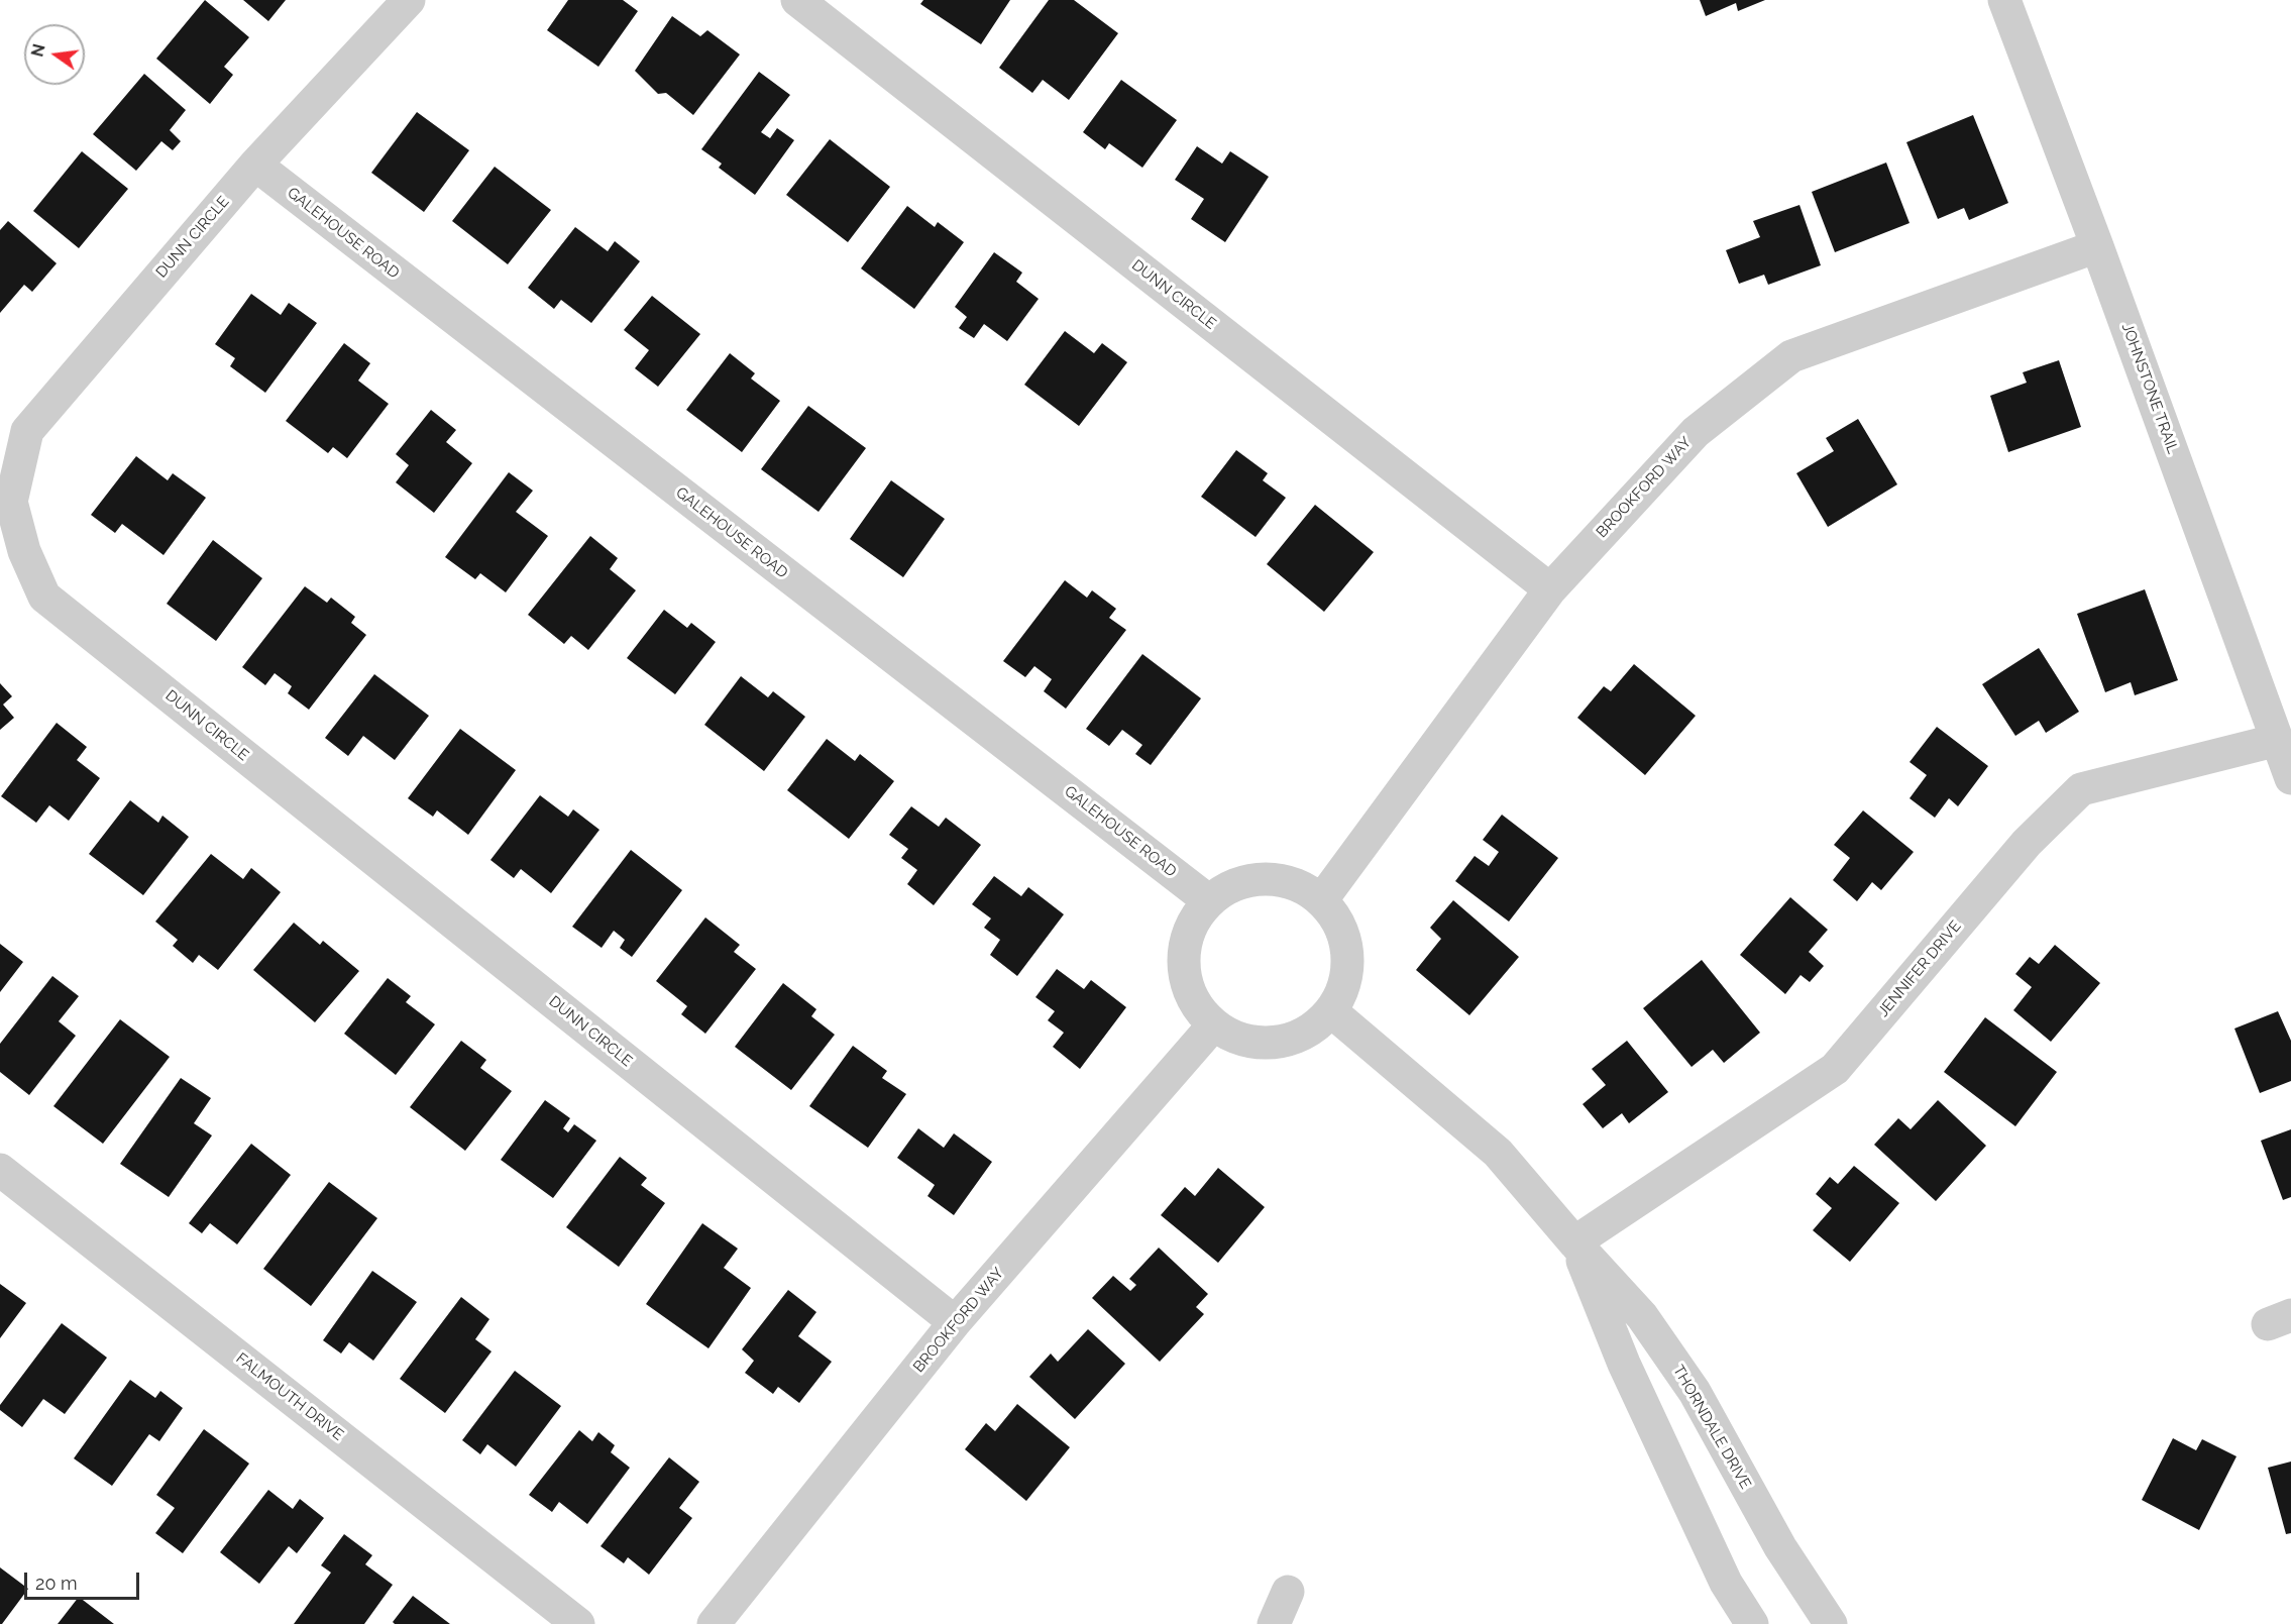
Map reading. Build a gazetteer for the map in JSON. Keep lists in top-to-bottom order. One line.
{"streets":{"street":["GALEHOUSE ROAD","DUNN CIRCLE","JOHNSTONE TRAIL","BROOKFORD WAY","JENNIFER DRIVE","FALMOUTH DRIVE","THORNDALE DRIVE"]},"crossings":[["GALEHOUSE ROAD","DUNN CIRCLE"],["GALEHOUSE ROAD","BROOKFORD WAY"],["GALEHOUSE ROAD","THORNDALE DRIVE"],["DUNN CIRCLE","BROOKFORD WAY"],["JOHNSTONE TRAIL","BROOKFORD WAY"],["JOHNSTONE TRAIL","JENNIFER DRIVE"],["BROOKFORD WAY","THORNDALE DRIVE"],["JENNIFER DRIVE","THORNDALE DRIVE"]],"scale_bar":"20 m","north":"left"}
